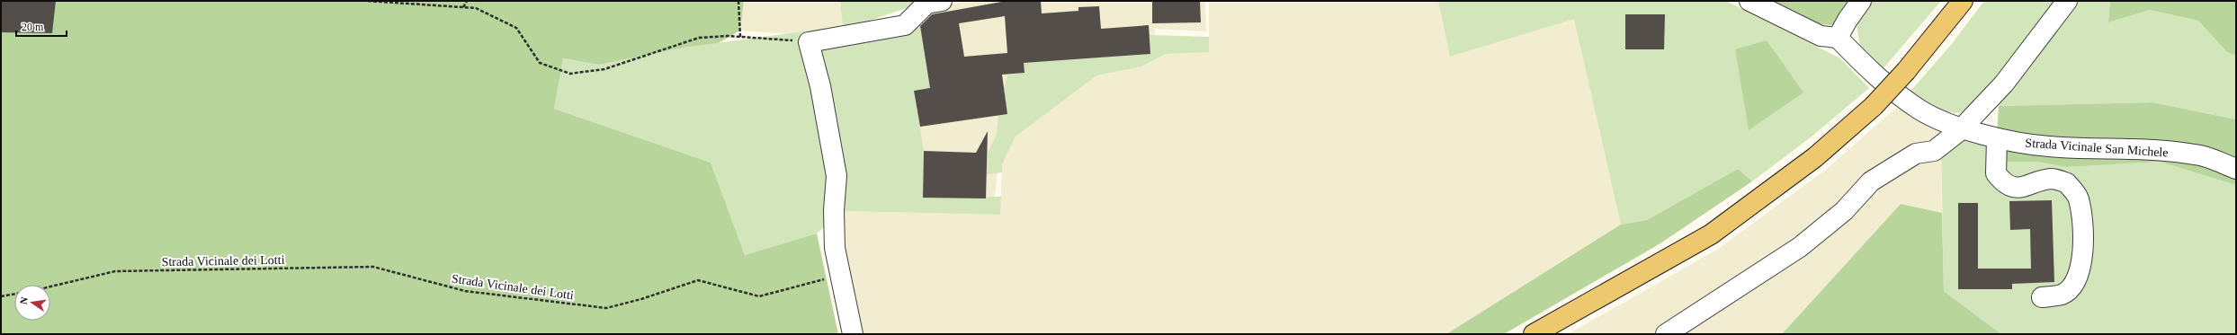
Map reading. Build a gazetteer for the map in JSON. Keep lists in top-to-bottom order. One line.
{"streets":{"street":["Strada Vicinale San Michele"],"path":["Strada Vicinale dei Lotti"]},"scale_bar":"20 m","north":"left"}
